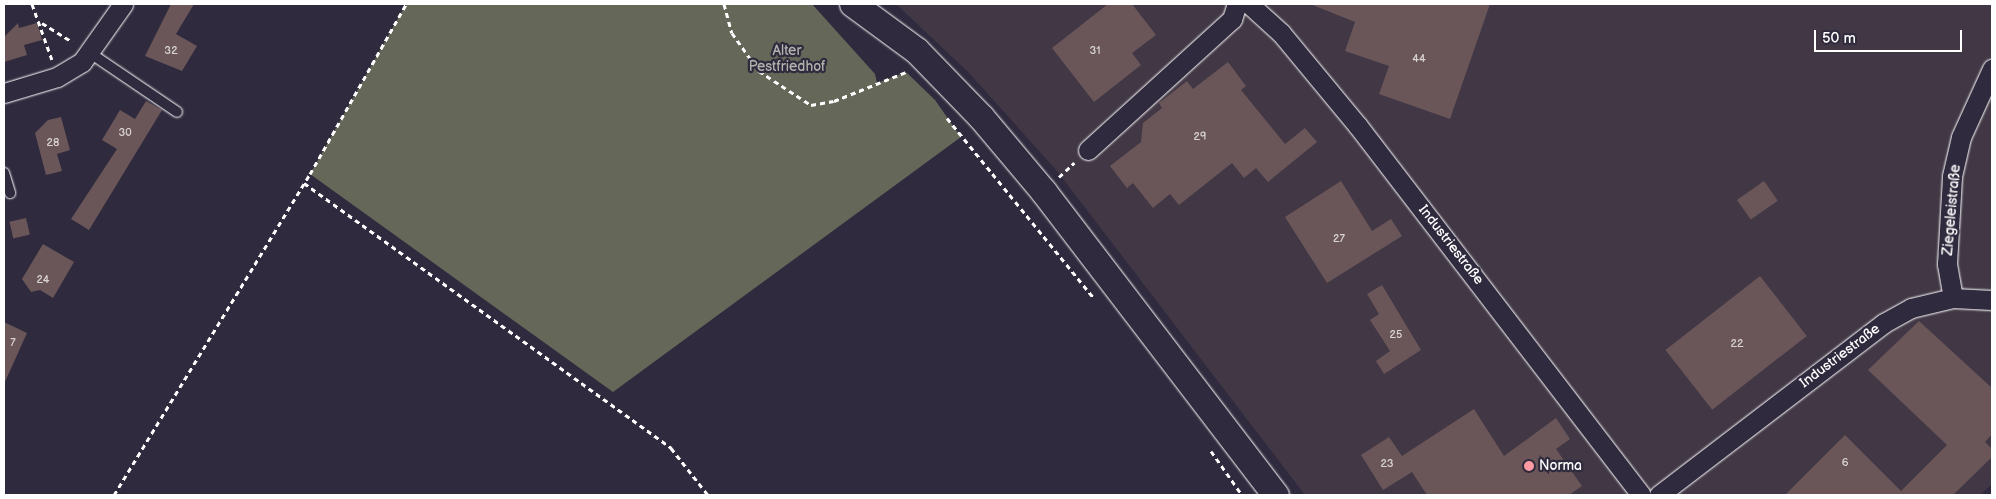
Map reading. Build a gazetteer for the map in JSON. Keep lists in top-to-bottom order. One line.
{"streets":{"street":["Ziegeleistraße","Industriestraße"]},"crossings":[["Ziegeleistraße","Industriestraße"]],"parks":["Alter Pestfriedhof"],"places":["Norma"],"house_numbers":["32","31","44","30","29","28","27","24","25","7","22","6","23"],"scale_bar":"50 m"}
